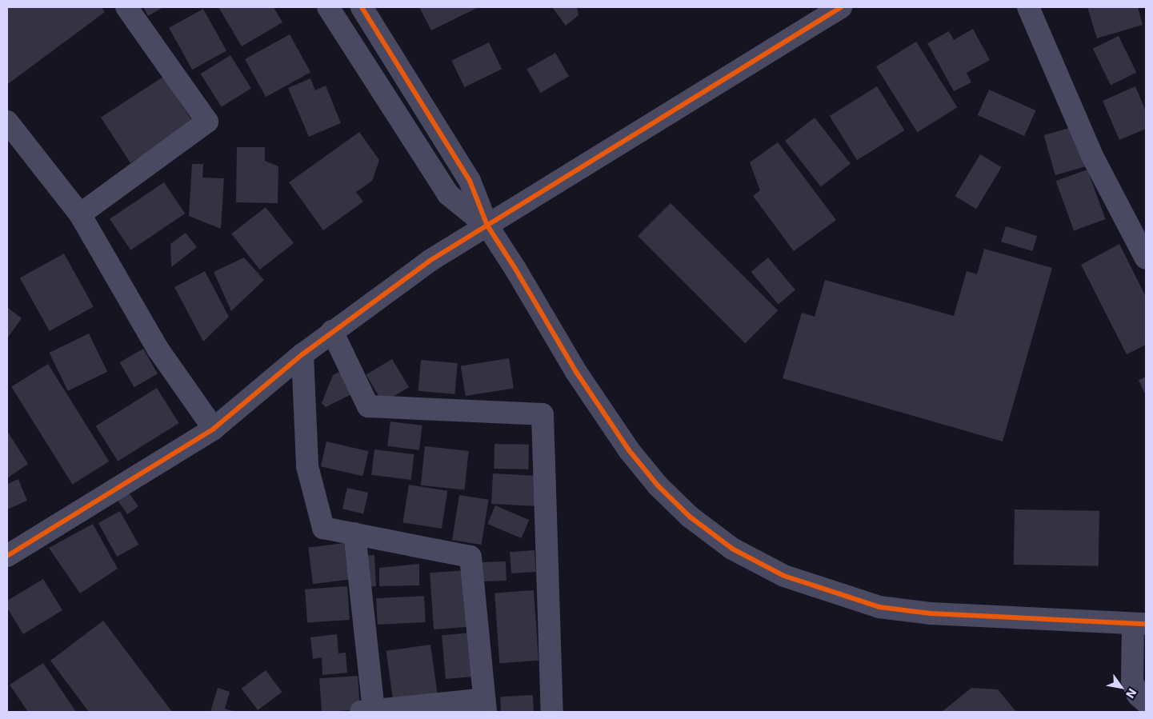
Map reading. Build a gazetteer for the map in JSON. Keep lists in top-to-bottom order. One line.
{"north":"bottom right"}
